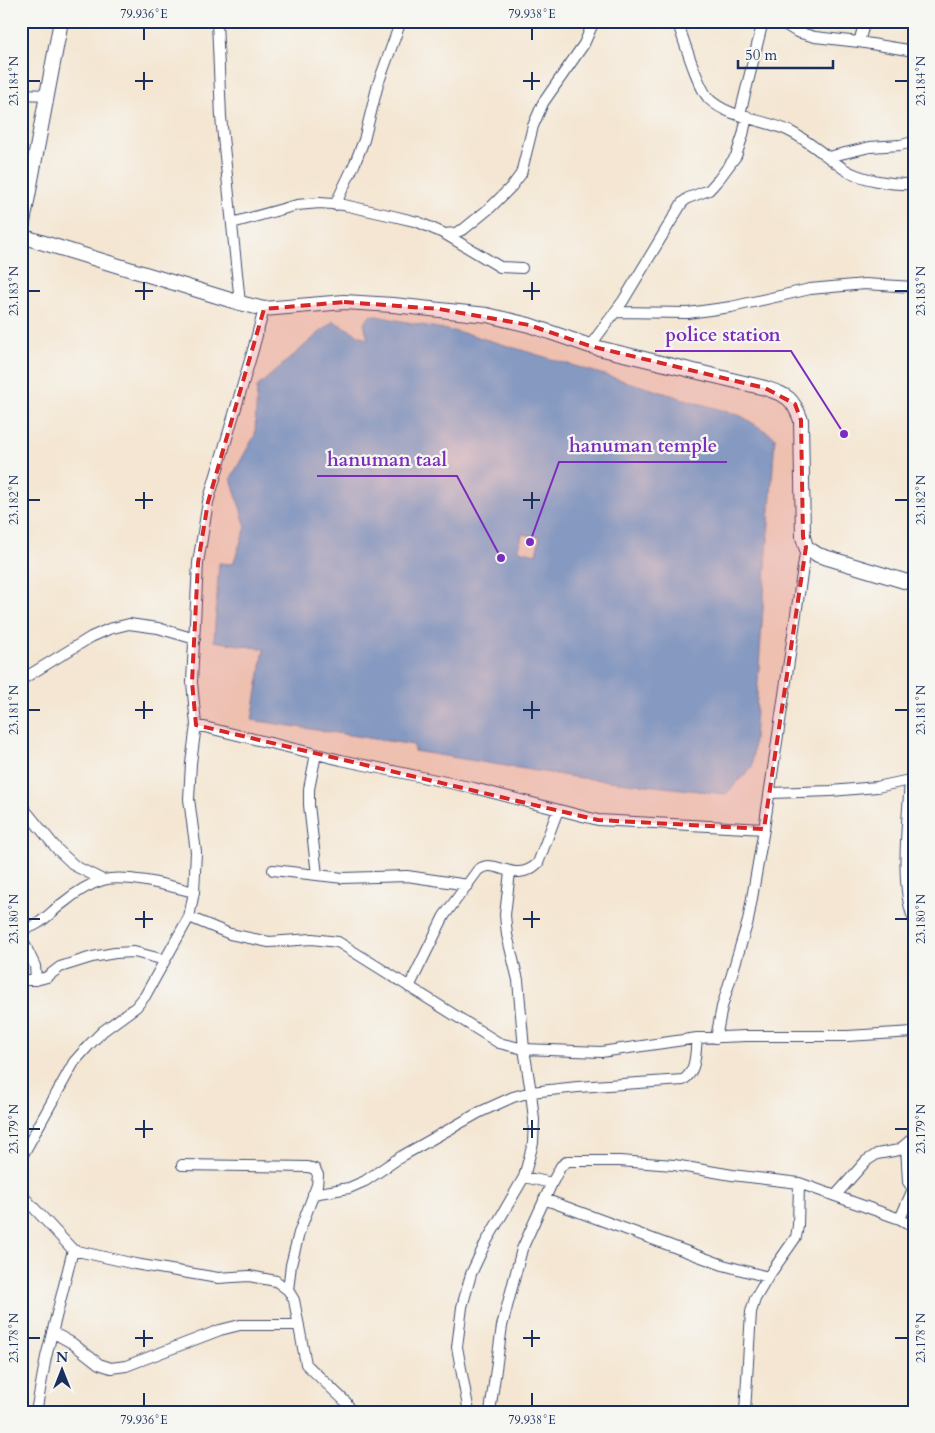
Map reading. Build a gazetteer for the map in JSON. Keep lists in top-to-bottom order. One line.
{"places":["police station","hanuman temple","hanuman taal"],"scale_bar":"50 m","north":"top","coordinates":["79.936°E","79.938°E","23.184°N","23.183°N","23.182°N","23.181°N","23.180°N","23.179°N","23.178°N"]}
